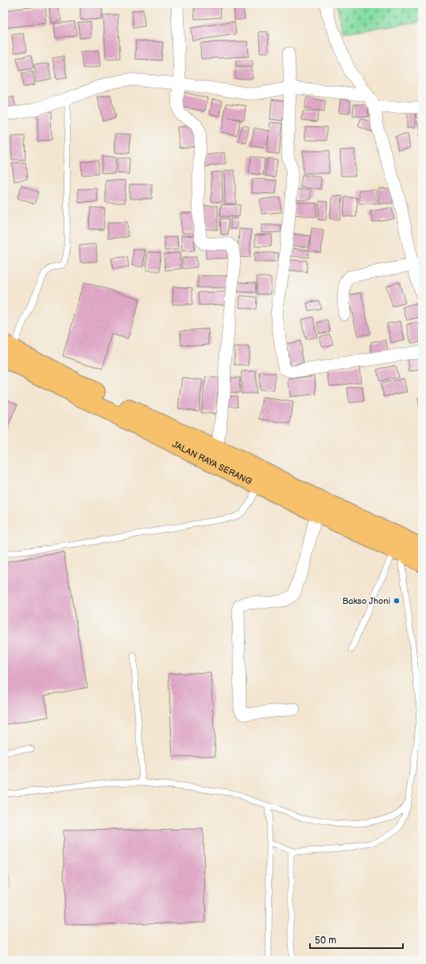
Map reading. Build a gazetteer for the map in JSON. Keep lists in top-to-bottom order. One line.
{"streets":{"highway":["JALAN RAYA SERANG"]},"places":["Bakso Jhoni"],"scale_bar":"50 m"}
